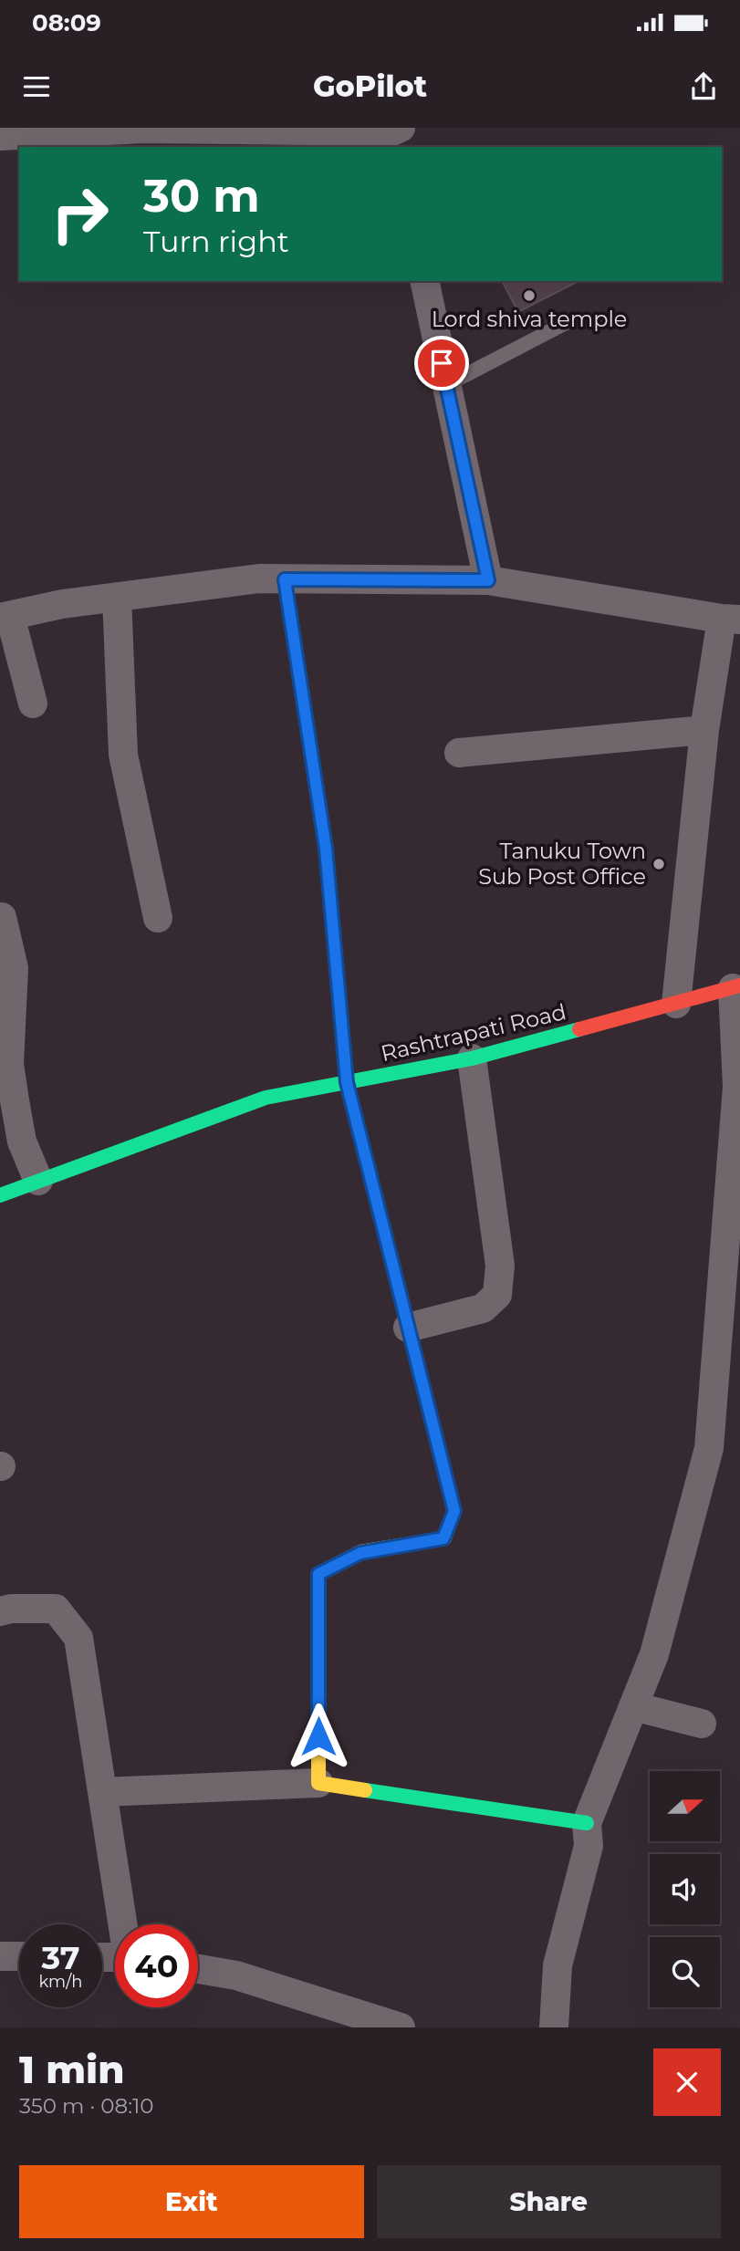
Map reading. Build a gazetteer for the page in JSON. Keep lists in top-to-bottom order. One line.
{"streets":{"street":["Rashtrapati Road"]},"places":["Lord shiva temple","Tanuku Town Sub Post Office"],"north":"right","page":{"status":"08:09","header":"GoPilot","turn":["30 m","Turn right"],"speed":"37 km/h","limit":"40","heading":["1 min","350 m · 08:10"],"buttons":["Exit","Share"]}}
